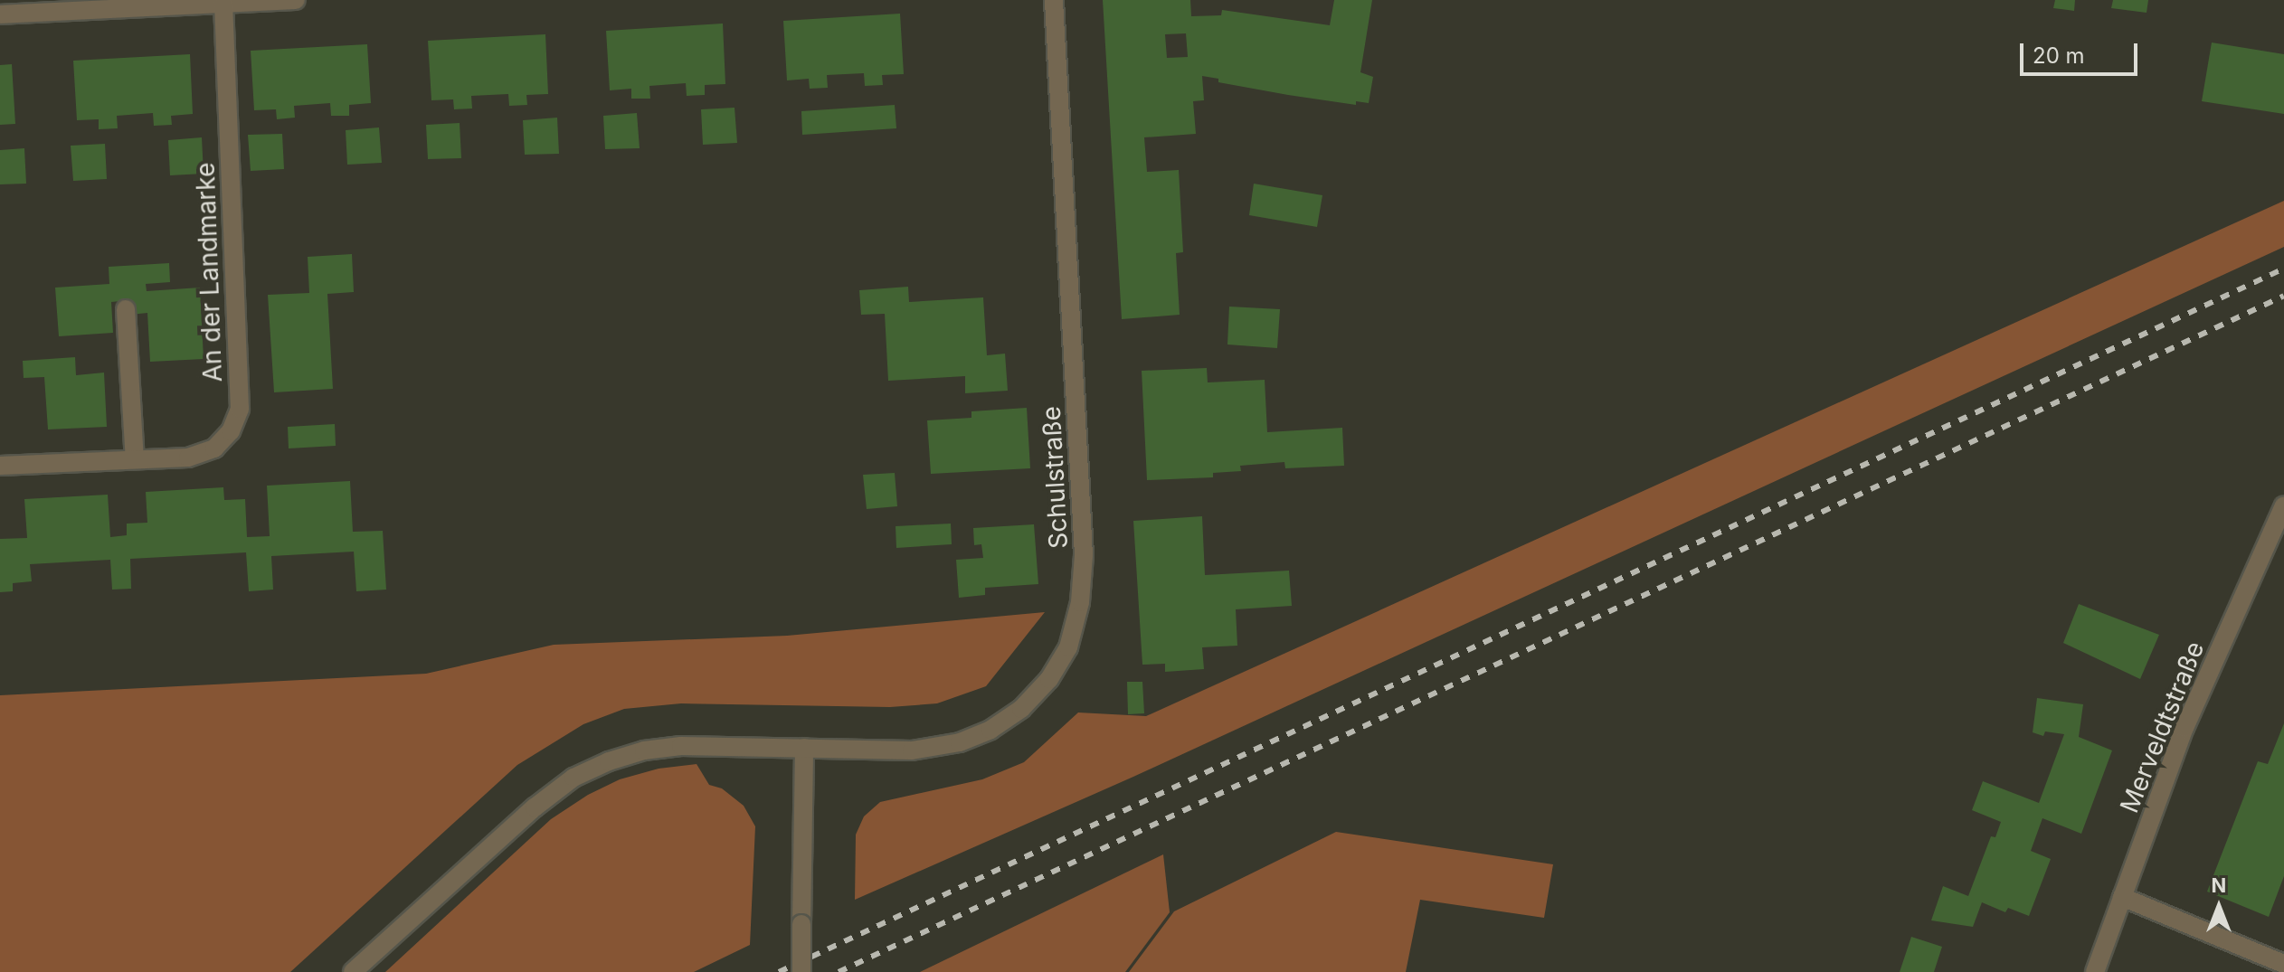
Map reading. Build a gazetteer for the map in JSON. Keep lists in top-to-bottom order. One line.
{"streets":{"street":["An der Landmarke","Schulstraße","Merveldtstraße"]},"scale_bar":"20 m","north":"top"}
